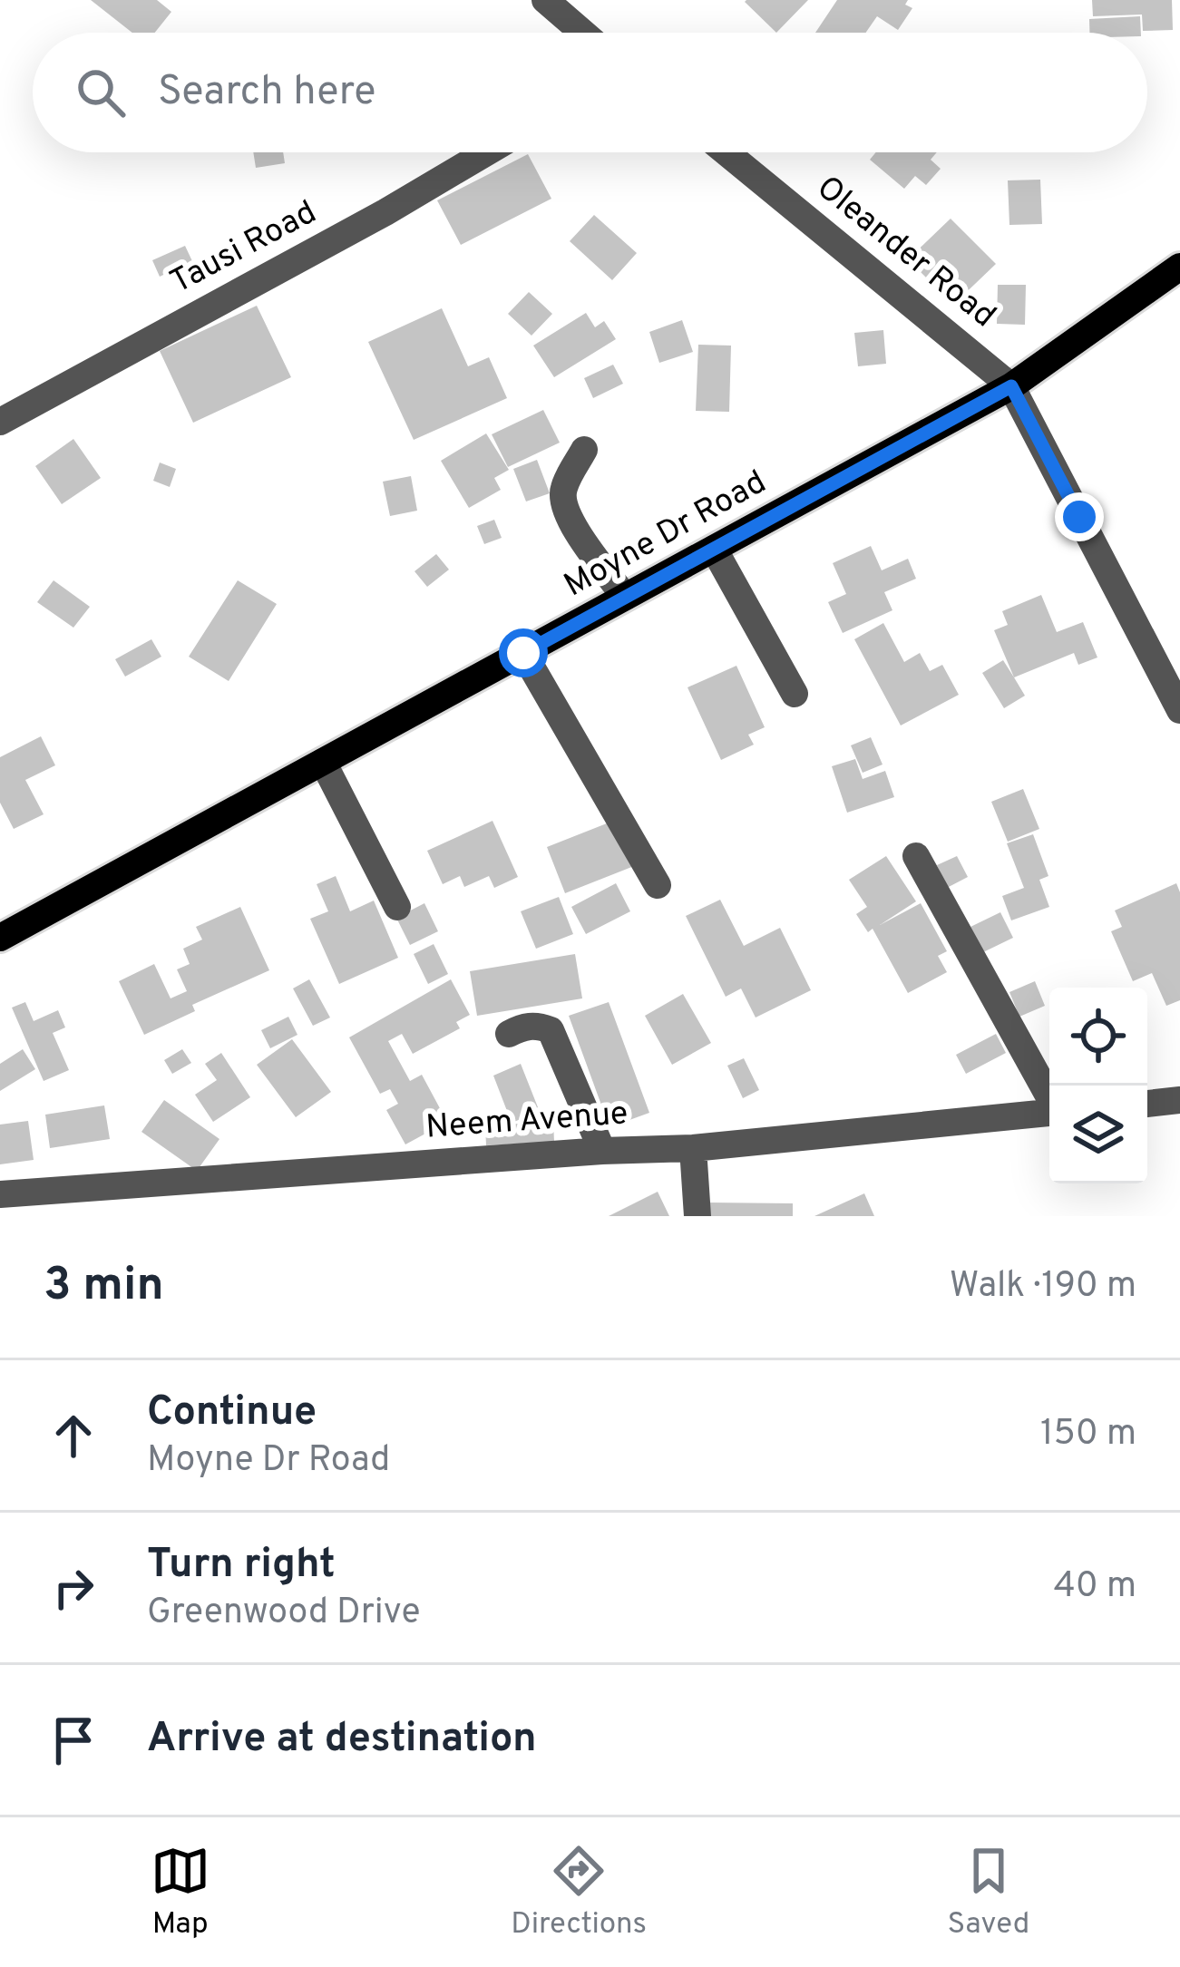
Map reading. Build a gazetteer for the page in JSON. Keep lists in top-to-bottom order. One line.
{"streets":{"main road":["Moyne Dr Road"],"street":["Tausi Road","Oleander Road","Neem Avenue"]},"crossings":[["Oleander Road","Moyne Dr Road"]],"page":{"search":"Search here","heading":["3 min","Walk · 190 m"],"list":[["Continue","Moyne Dr Road","150 m"],["Turn right","Greenwood Drive","40 m"],"Arrive at destination"],"nav":["Map","Directions","Saved"]}}
